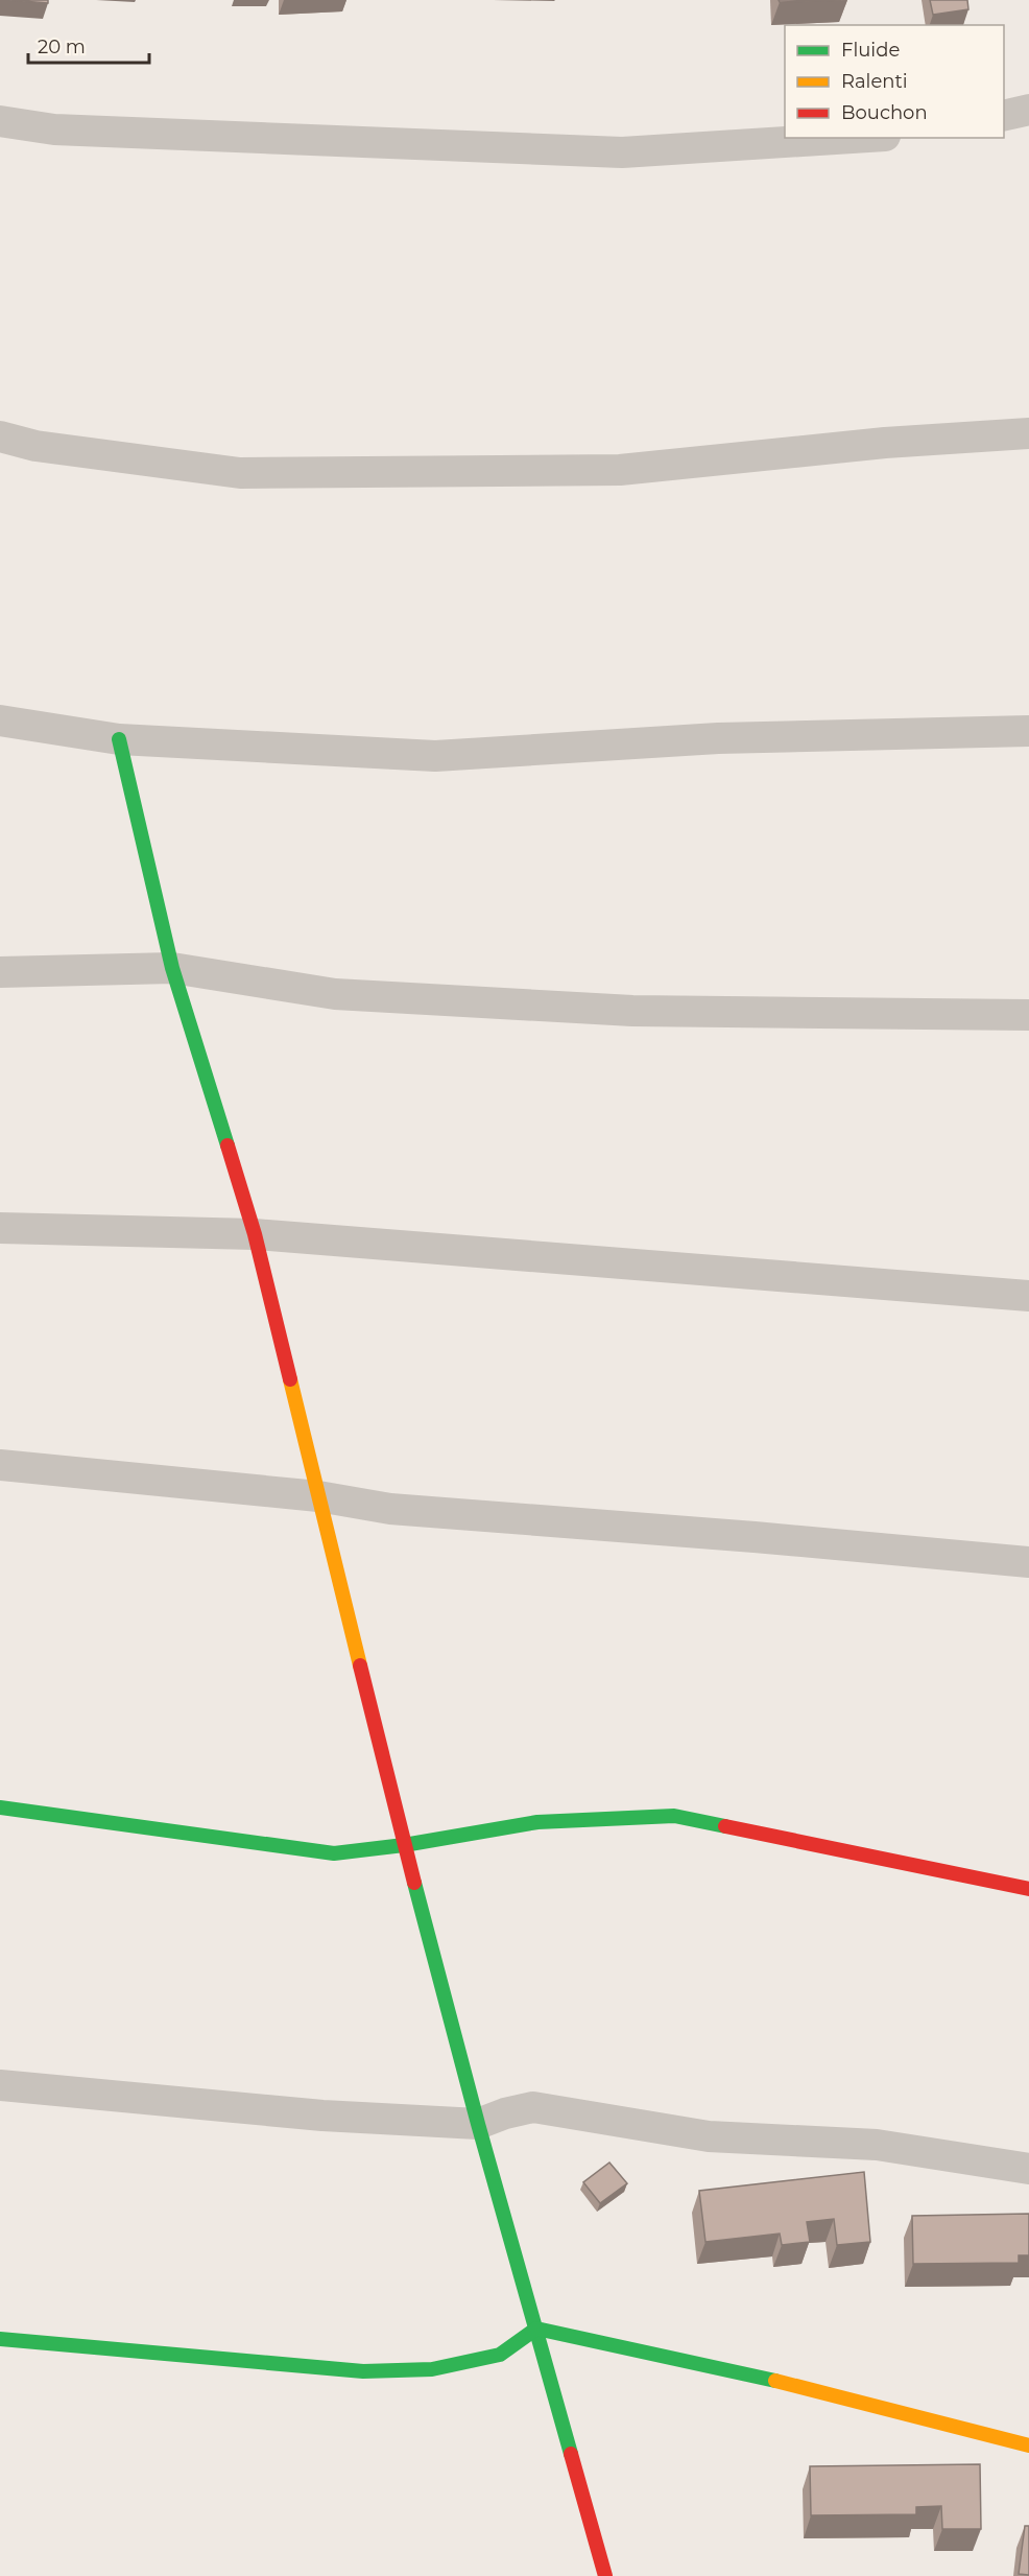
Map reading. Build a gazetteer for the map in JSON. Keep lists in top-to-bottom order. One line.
{"legend":["Fluide","Ralenti","Bouchon"],"scale_bar":"20 m"}
